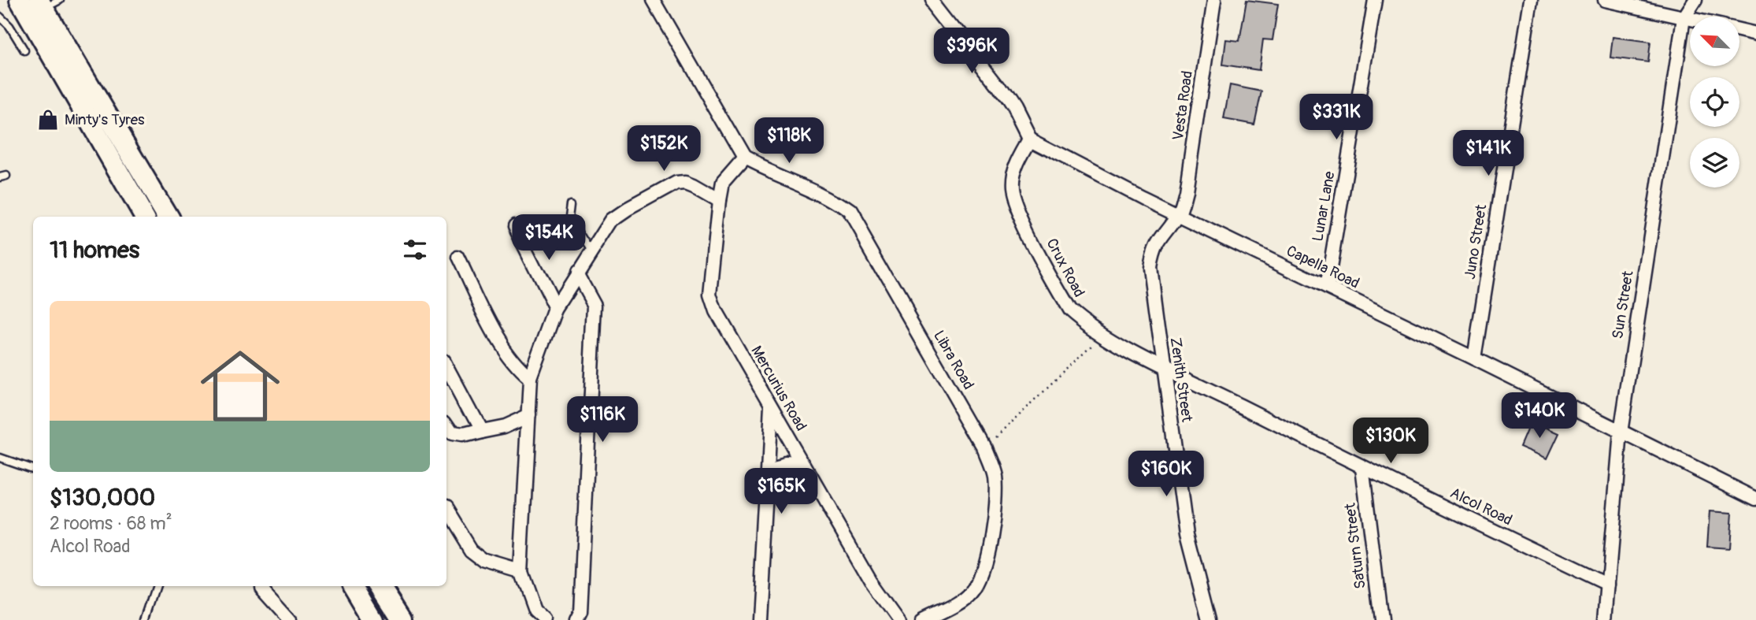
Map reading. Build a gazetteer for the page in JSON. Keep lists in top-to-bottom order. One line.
{"streets":{"street":["Vesta Road","Lunar Lane","Juno Street","Capella Road","Crux Road","Sun Street","Libra Road","Zenith Street","Mercurius Road","Alcol Road","Saturn Street"]},"crossings":[["Vesta Road","Capella Road"],["Vesta Road","Zenith Street"],["Lunar Lane","Capella Road"],["Juno Street","Capella Road"],["Capella Road","Crux Road"],["Capella Road","Sun Street"],["Capella Road","Zenith Street"],["Crux Road","Zenith Street"],["Crux Road","Alcol Road"],["Sun Street","Alcol Road"],["Libra Road","Mercurius Road"],["Zenith Street","Alcol Road"],["Alcol Road","Saturn Street"]],"places":{"shop":["Minty's Tyres"]},"north":"top left","page":{"price":["$396K","$331K","$118K","$152K","$141K","$154K","$140K","$116K","$130K","$160K","$165K"],"heading":"11 homes","list":[{"name":"$130,000","note":"2 rooms · 68 m² · Alcol Road"}]}}
